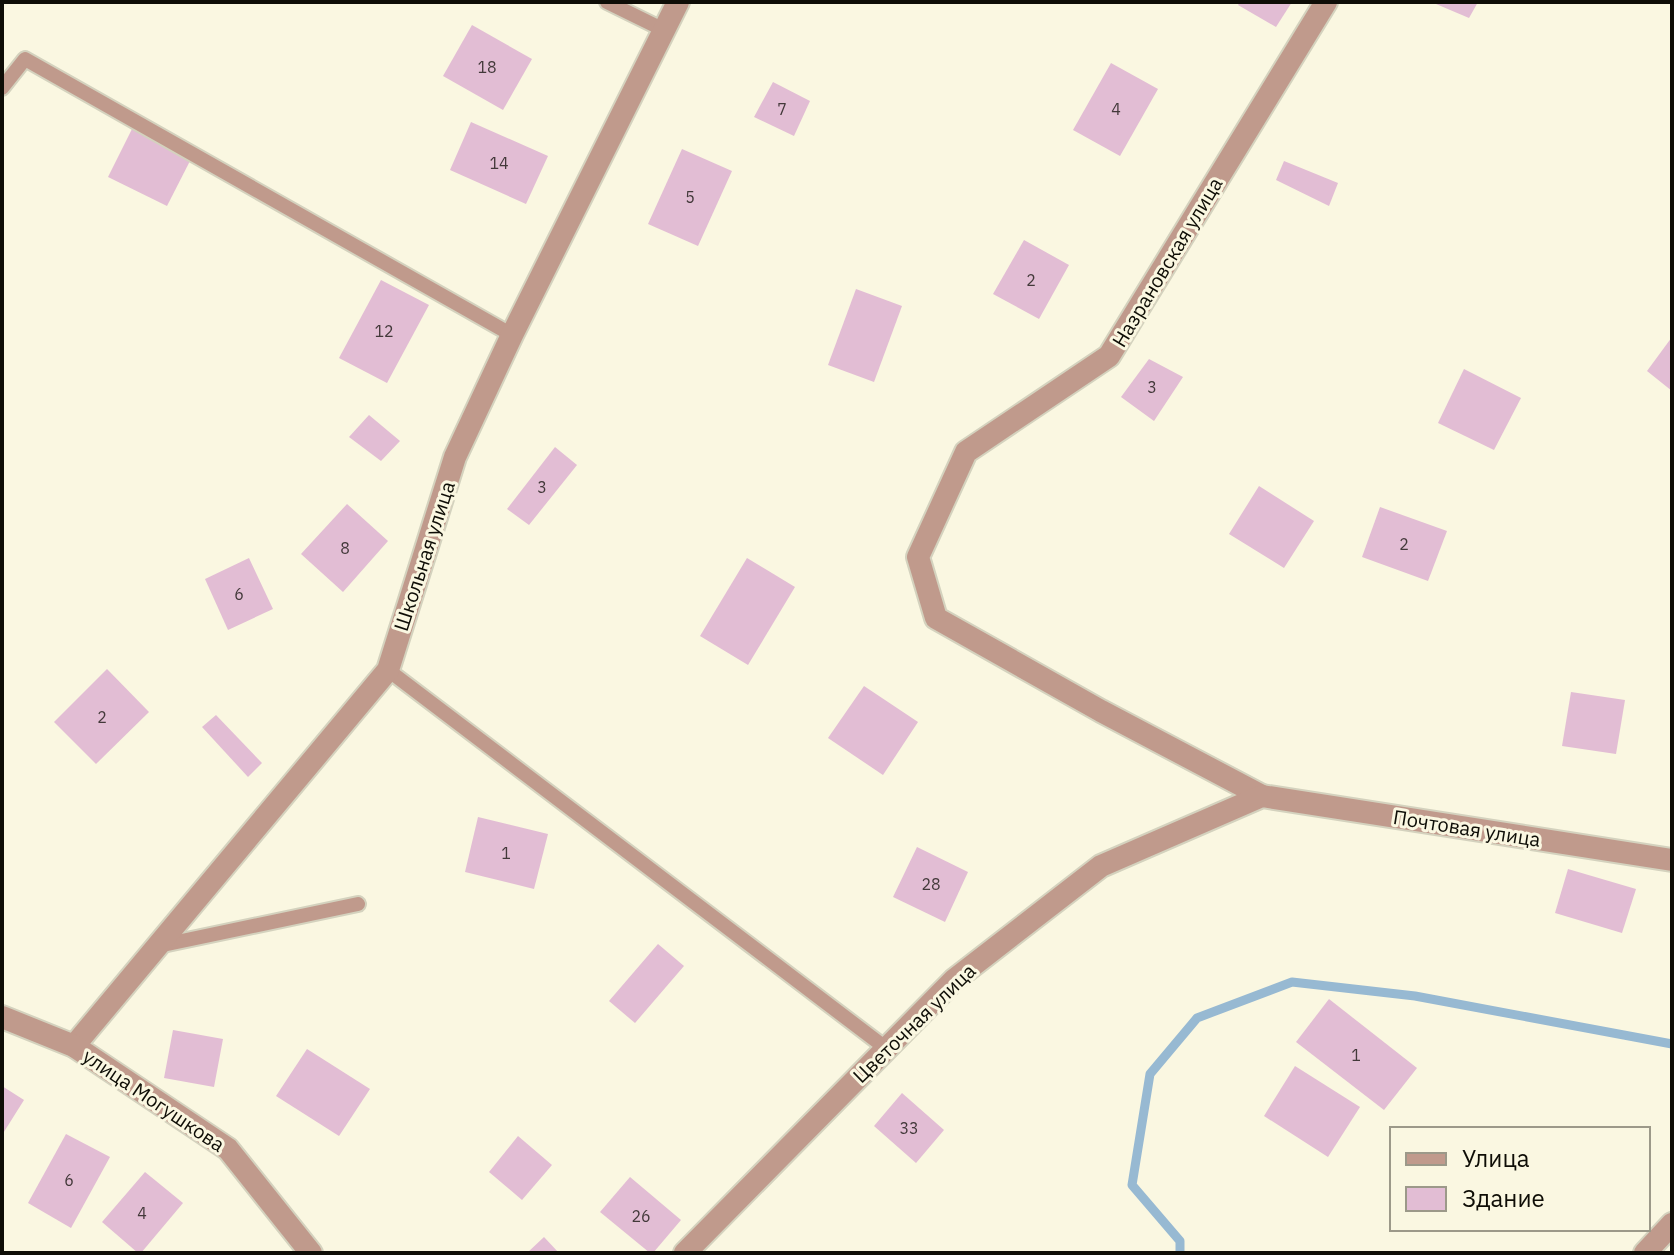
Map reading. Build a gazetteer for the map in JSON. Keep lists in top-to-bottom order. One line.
{"streets":{"street":["Назрановская улица","Школьная улица","Почтовая улица","Цветочная улица","улица Могушкова"]},"crossings":[["Назрановская улица","Почтовая улица"],["Назрановская улица","Цветочная улица"],["Школьная улица","улица Могушкова"],["Почтовая улица","Цветочная улица"]],"house_numbers":["18","7","4","14","5","2","12","3","3","2","8","6","2","1","28","1","33","6","4","26"],"legend":["Улица","Здание"]}
